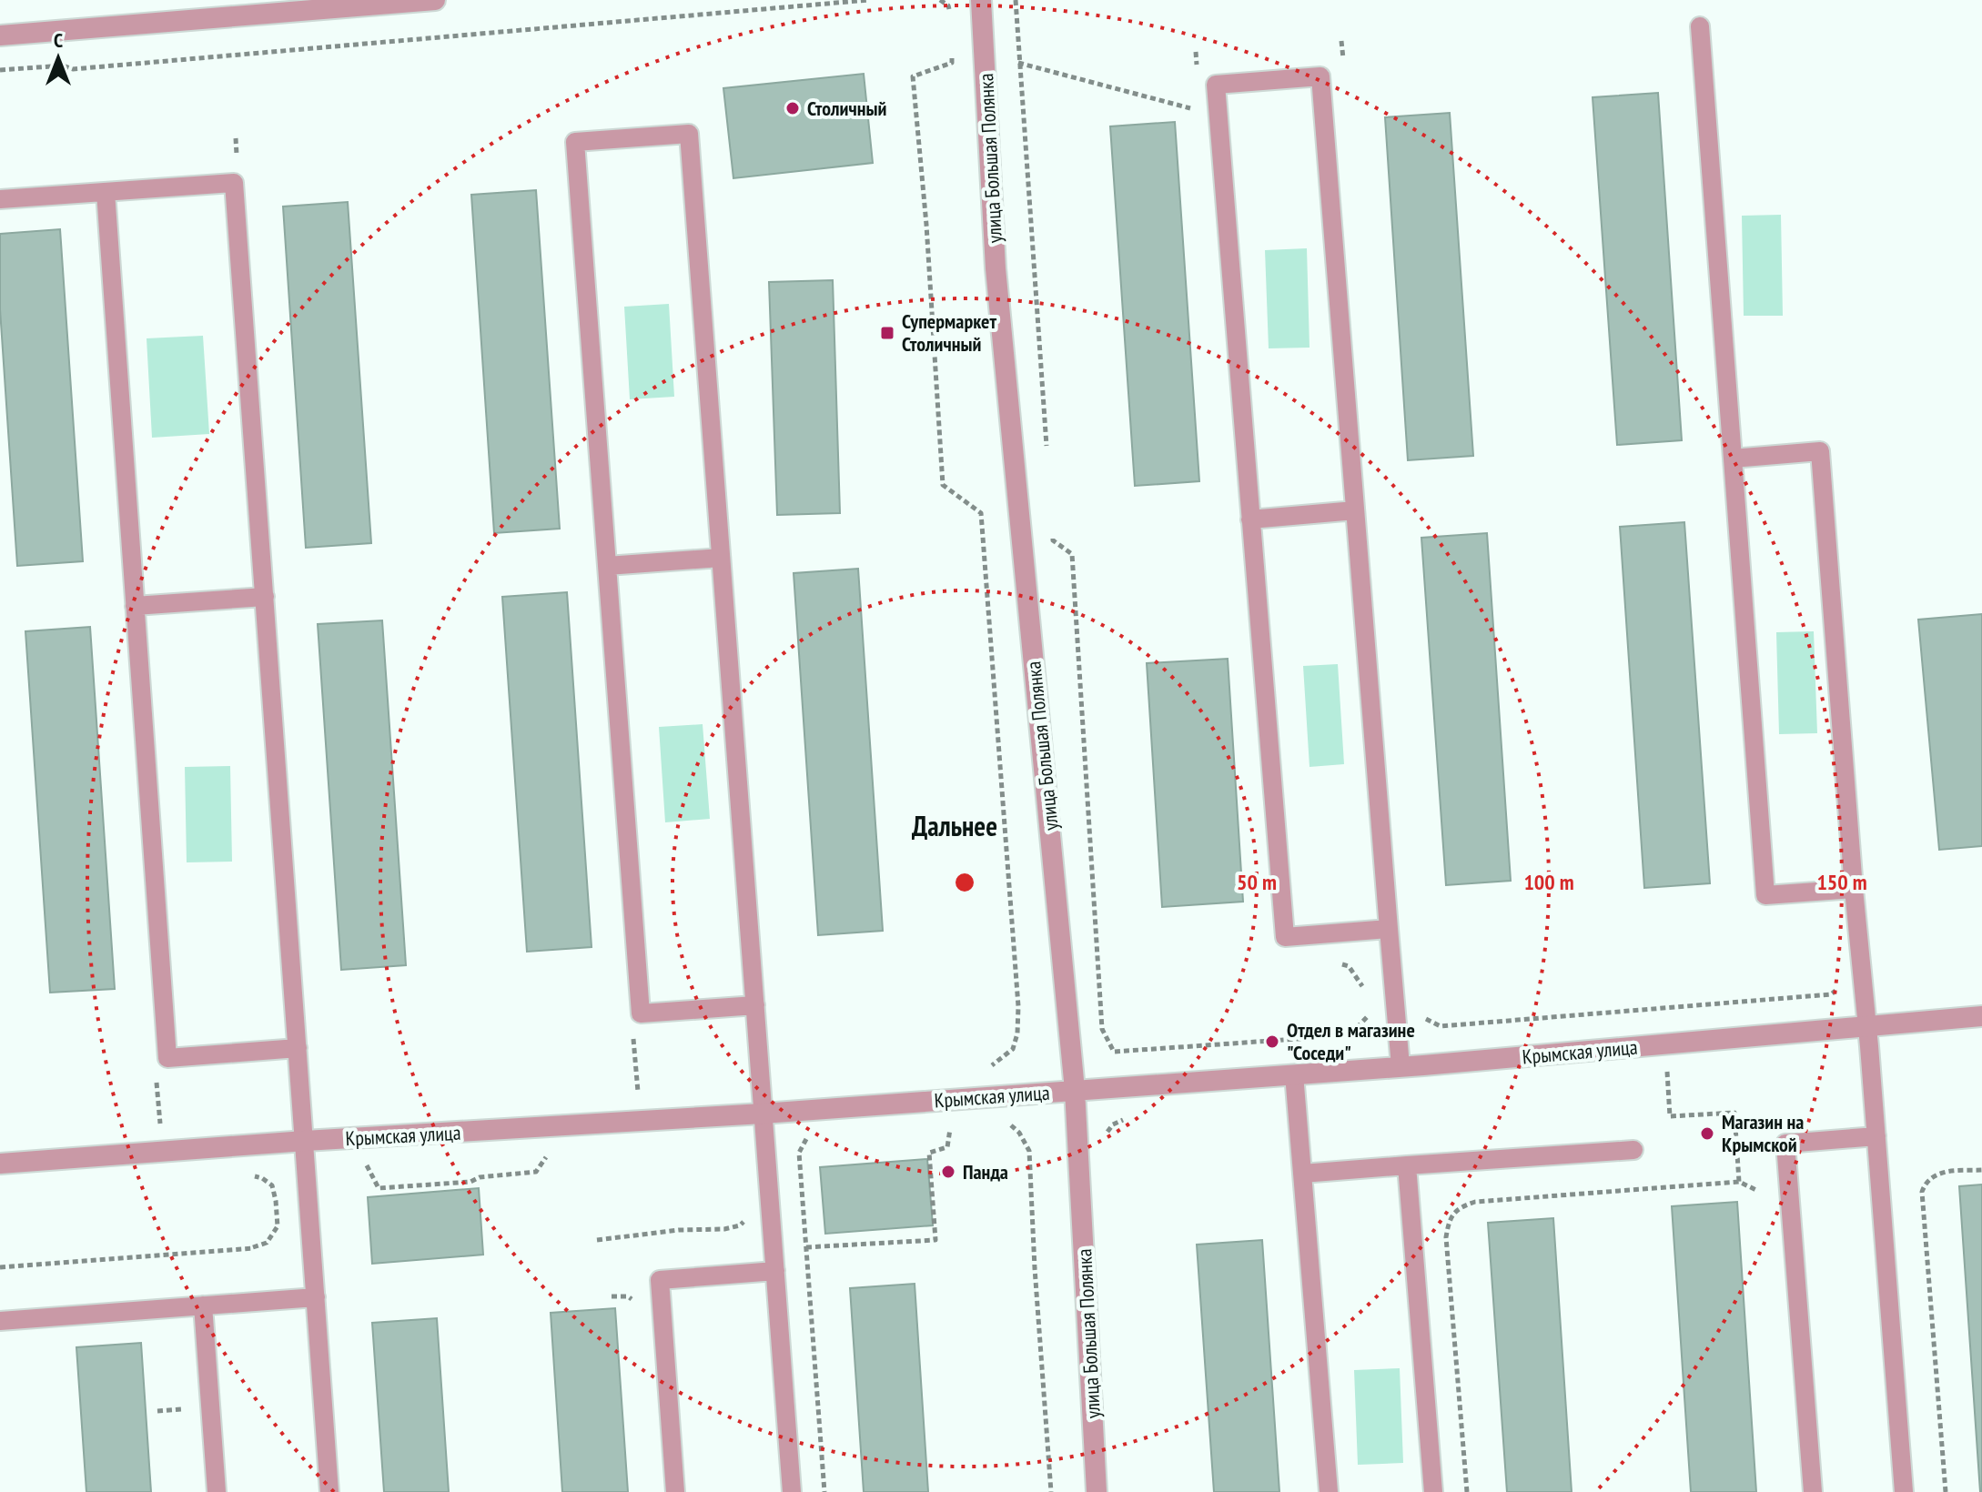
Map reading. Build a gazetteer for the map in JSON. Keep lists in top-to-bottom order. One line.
{"streets":{"street":["улица Большая Полянка","Крымская улица"]},"crossings":[["улица Большая Полянка","Крымская улица"]],"districts":["Дальнее"],"places":{"other":["Столичный","Отдел в магазине \"Соседи\"","Магазин на Крымской","Панда"],"transit":["Супермаркет Столичный"]},"north":"top","rings":["50 m","100 m","150 m"]}
